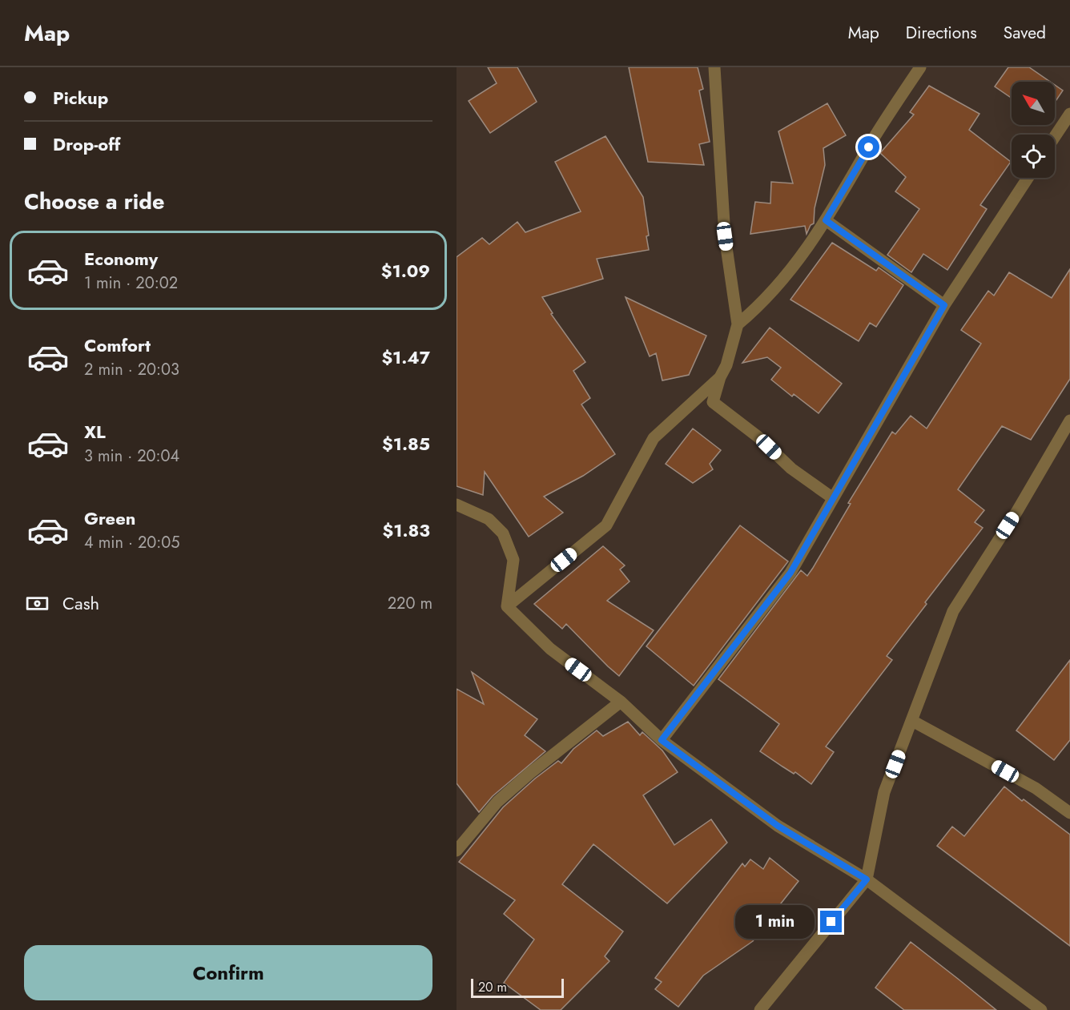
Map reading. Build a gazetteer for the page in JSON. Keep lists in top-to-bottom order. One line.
{"scale_bar":"20 m","north":"top left","page":{"header":"Map","nav":["Map","Directions","Saved"],"banner":["Pickup","Drop-off"],"heading":"Choose a ride","list":[{"name":"Economy","note":"1 min · 20:02","value":"$1.09"},{"name":"Comfort","note":"2 min · 20:03","value":"$1.47"},{"name":"XL","note":"3 min · 20:04","value":"$1.85"},{"name":"Green","note":"4 min · 20:05","value":"$1.83"}],"pay":["Cash","220 m"],"bubble":"1 min","buttons":"Confirm","scale":"20 m"}}
